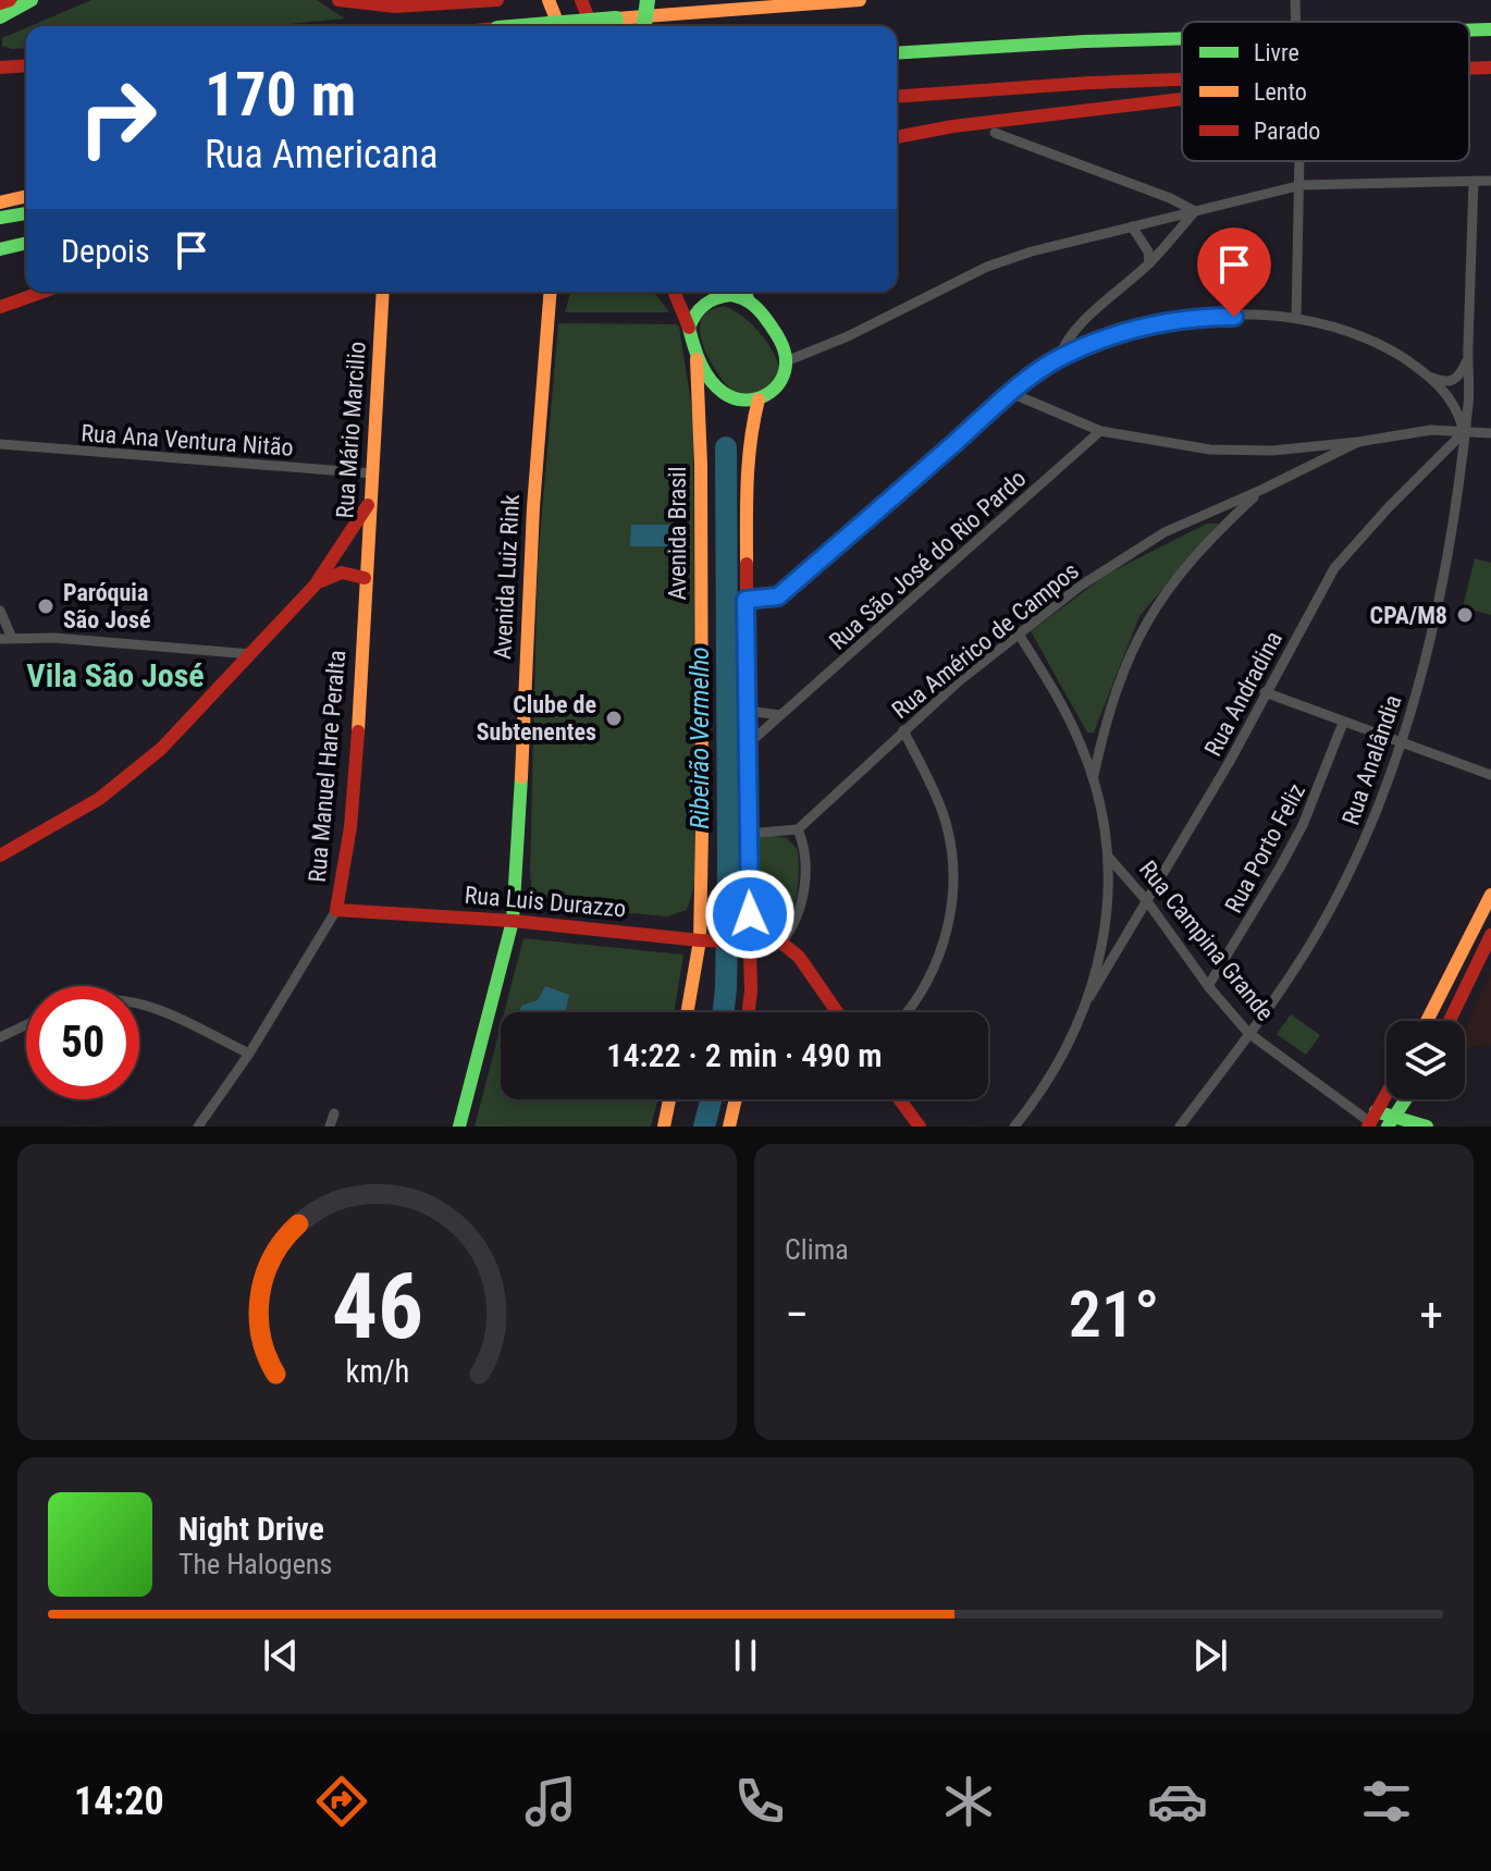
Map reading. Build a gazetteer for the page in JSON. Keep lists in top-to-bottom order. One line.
{"streets":{"main road":["Rua Mário Marcilio","Avenida Brasil","Avenida Luiz Rink","Rua Manuel Hare Peralta","Rua Luis Durazzo","Rua Campina Grande"],"street":["Rua Ana Ventura Nitão","Rua São José do Rio Pardo","Rua Américo de Campos","Rua Andradina","Rua Analândia","Rua Porto Feliz"]},"crossings":[["Rua Mário Marcilio","Rua Ana Ventura Nitão"],["Rua Mário Marcilio","Rua Manuel Hare Peralta"],["Avenida Brasil","Rua Luis Durazzo"],["Avenida Luiz Rink","Rua Luis Durazzo"],["Rua Andradina","Rua Analândia"],["Rua Andradina","Rua Campina Grande"],["Rua Analândia","Rua Campina Grande"],["Rua Manuel Hare Peralta","Rua Luis Durazzo"],["Rua Porto Feliz","Rua Campina Grande"]],"districts":["Vila São José"],"water":["Ribeirão Vermelho"],"places":["Paróquia São José","CPA/M8","Clube de Subtenentes"],"legend":["Livre","Lento","Parado"],"page":{"turn":["170 m","Rua Americana"],"then":"Depois","limit":"50","trip":"14:22 · 2 min · 490 m","tile":"Clima","heat":["−","21°","+"],"song":["Night Drive","The Halogens"],"tabs":"14:20","gauge":["46","km/h"]}}
